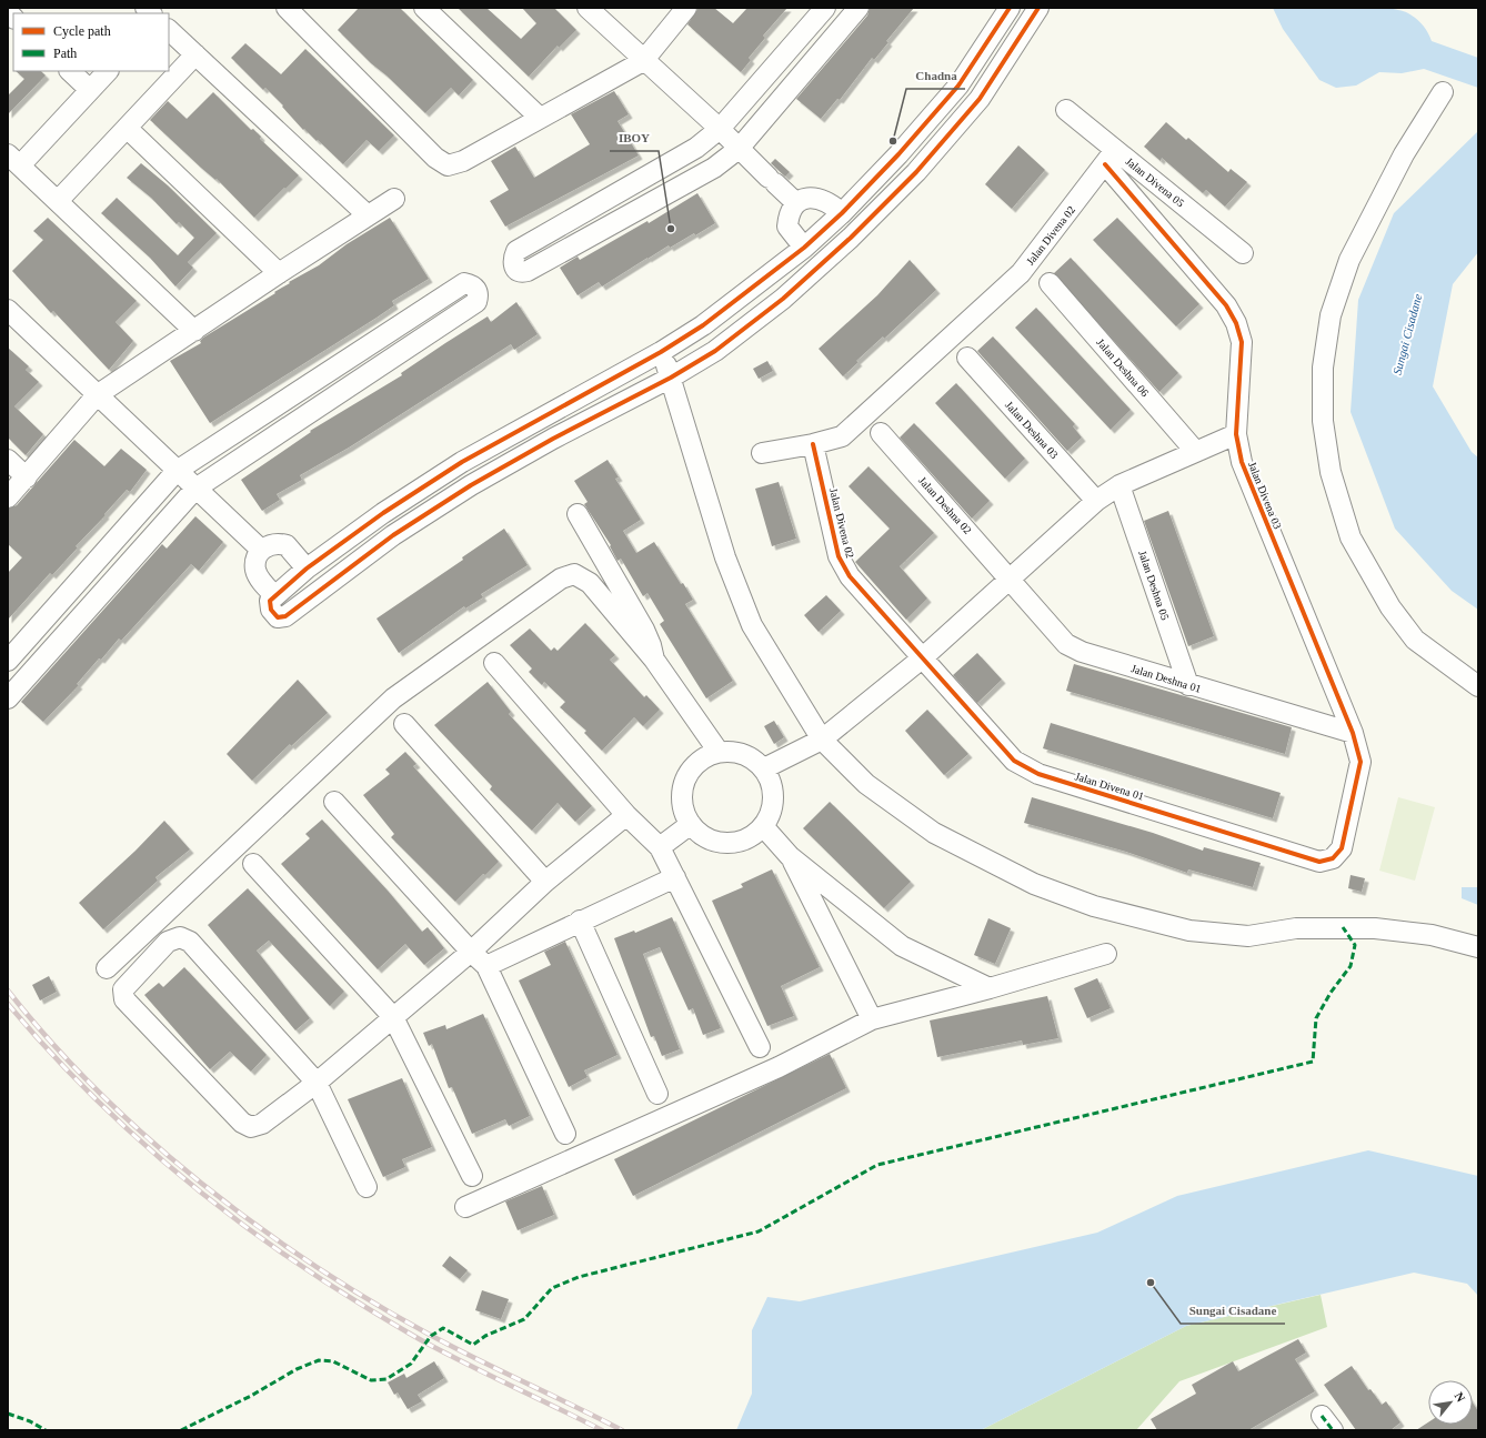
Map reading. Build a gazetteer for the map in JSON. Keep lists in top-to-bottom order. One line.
{"streets":{"street":["Jalan Divena 05","Jalan Divena 02","Jalan Deshna 06","Jalan Deshna 03","Jalan Divena 03","Jalan Deshna 02","Jalan Deshna 05","Jalan Deshna 01","Jalan Divena 01"]},"crossings":[["Jalan Divena 05","Jalan Divena 02"],["Jalan Divena 05","Jalan Divena 03"],["Jalan Divena 02","Jalan Divena 03"],["Jalan Divena 02","Jalan Divena 01"],["Jalan Divena 03","Jalan Deshna 01"],["Jalan Divena 03","Jalan Divena 01"],["Jalan Deshna 02","Jalan Deshna 01"],["Jalan Deshna 05","Jalan Deshna 01"]],"water":["Sungai Cisadane"],"places":["Chadna","IBOY","Sungai Cisadane"],"legend":["Cycle path","Path"],"north":"top right"}
